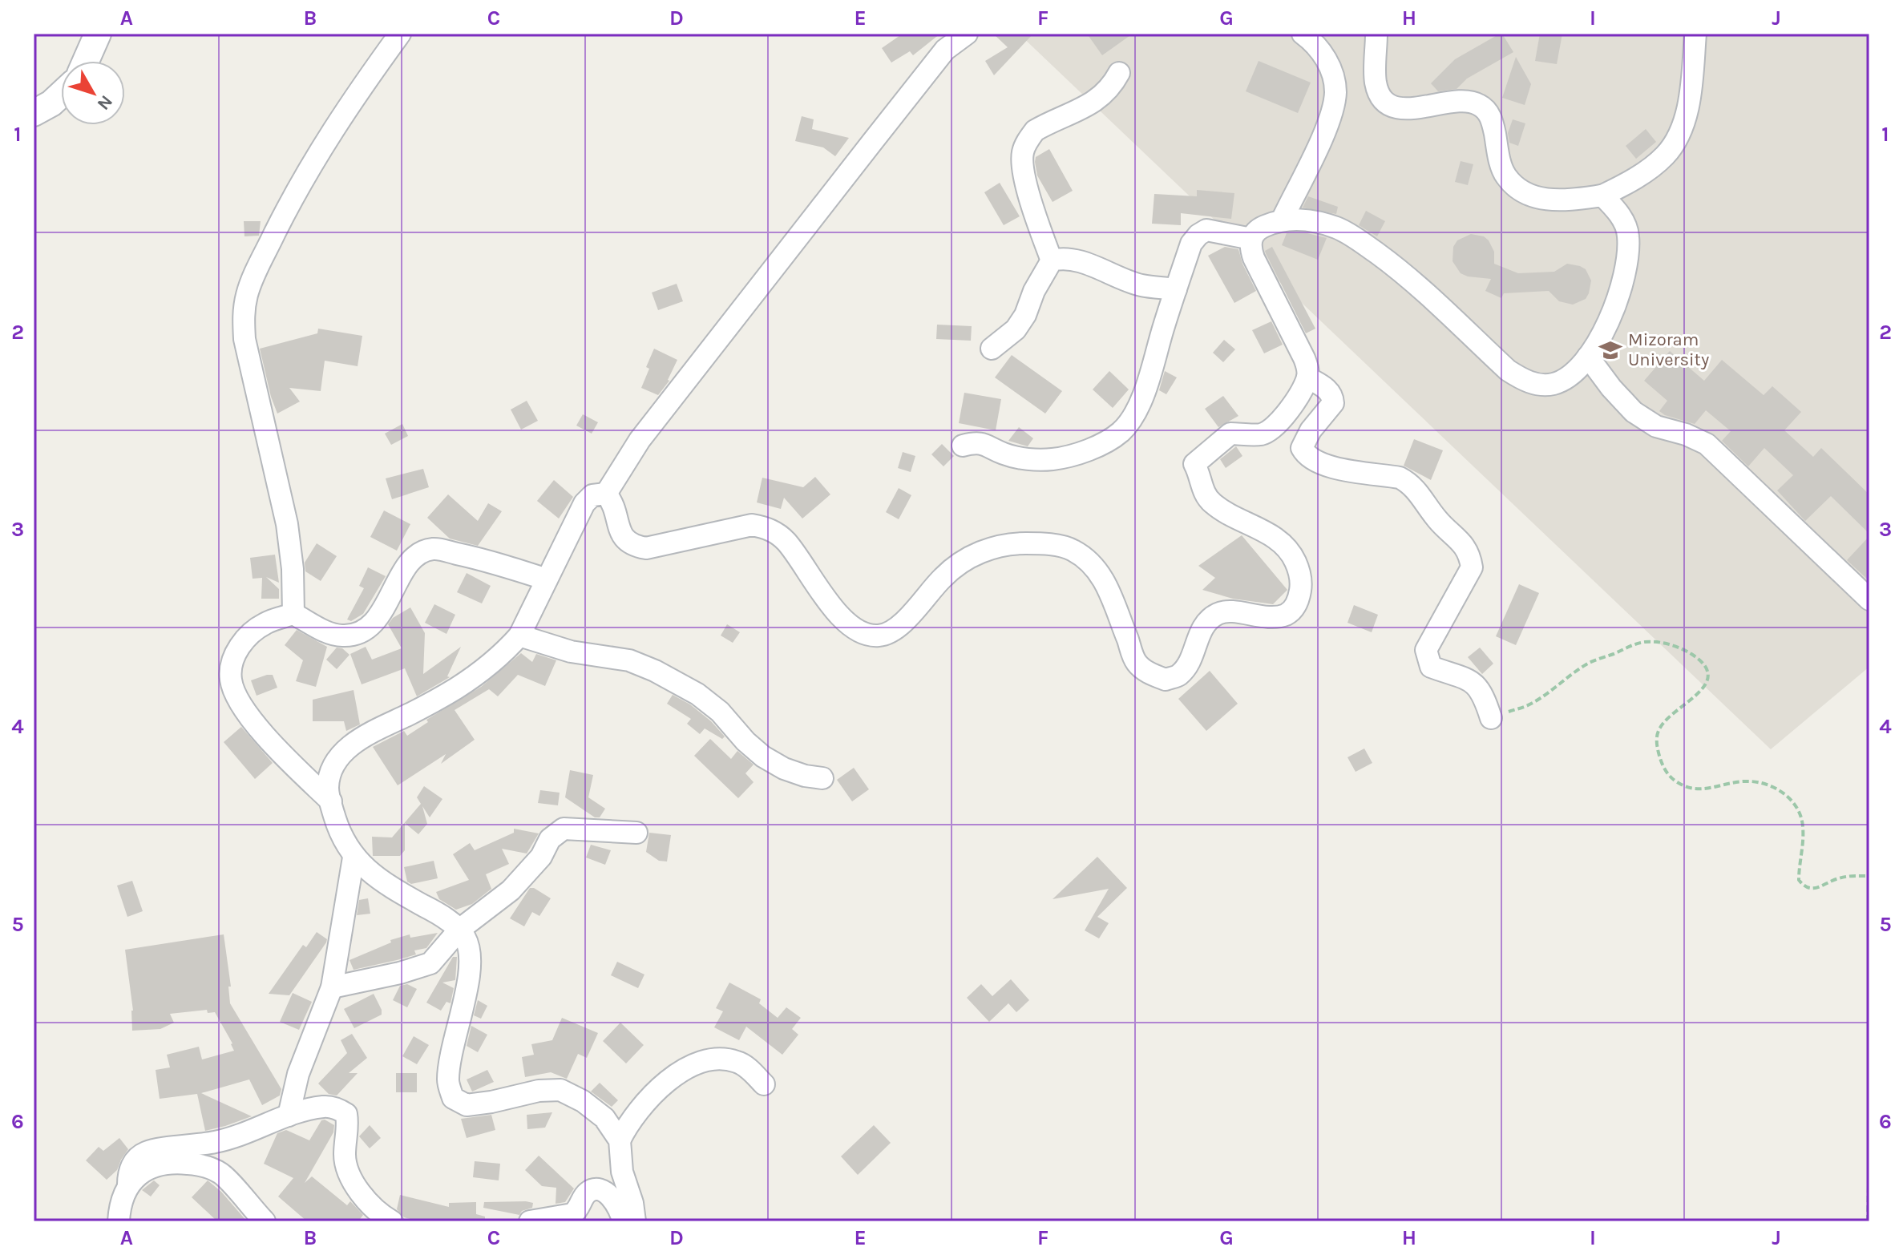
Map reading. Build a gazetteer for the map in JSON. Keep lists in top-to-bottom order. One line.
{"places":{"school or university":["Mizoram University"]},"north":"bottom right","grid":{"columns":["A","B","C","D","E","F","G","H","I","J"],"rows":["1","2","3","4","5","6"]}}
